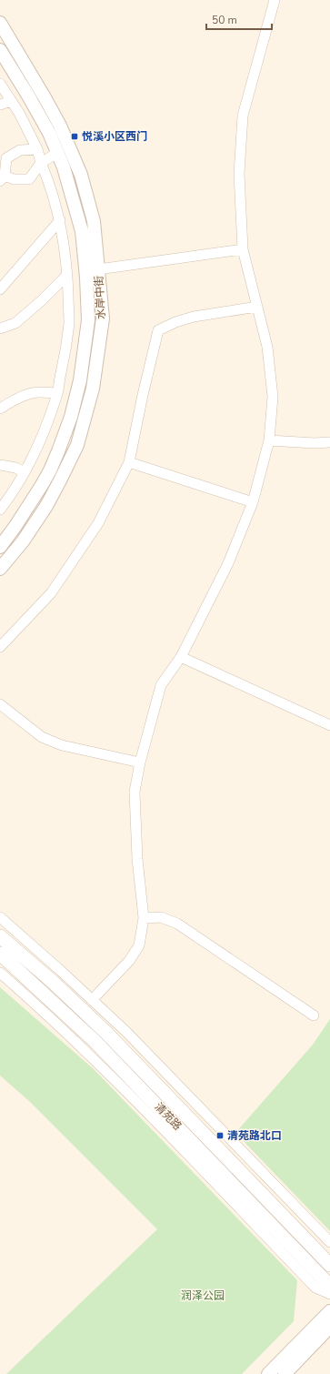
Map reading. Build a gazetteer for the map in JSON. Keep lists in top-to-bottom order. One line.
{"streets":{"main road":["清苑路"],"street":["水岸中街"]},"parks":["润泽公园"],"places":{"transit":["悦溪小区西门","清苑路北口"]},"scale_bar":"50 m"}
